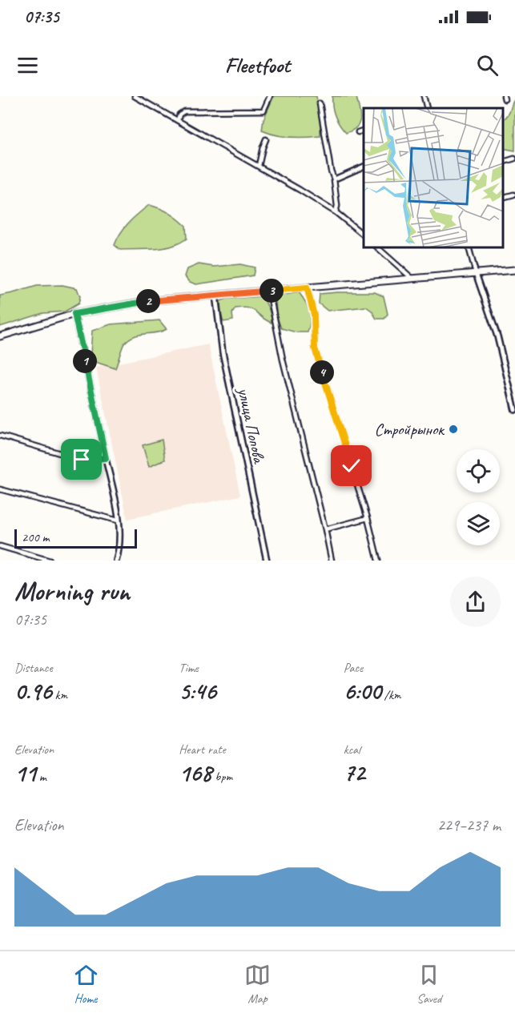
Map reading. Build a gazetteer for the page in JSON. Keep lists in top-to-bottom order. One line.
{"streets":{"street":["улица Попова"]},"places":["Стройрынок"],"scale_bar":"200 m","page":{"status":"07:35","header":"Fleetfoot","pins":["3","2","1","4"],"scale":"200 m","heading":["Morning run","07:35"],"stats":[["Distance","0.96 km"],["Time","5:46"],["Pace","6:00 /km"],["Elevation","11 m"],["Heart rate","168 bpm"],["kcal","72"]],"chart":["Elevation","229–237 m"],"tabs":["Home","Map","Saved"]}}
